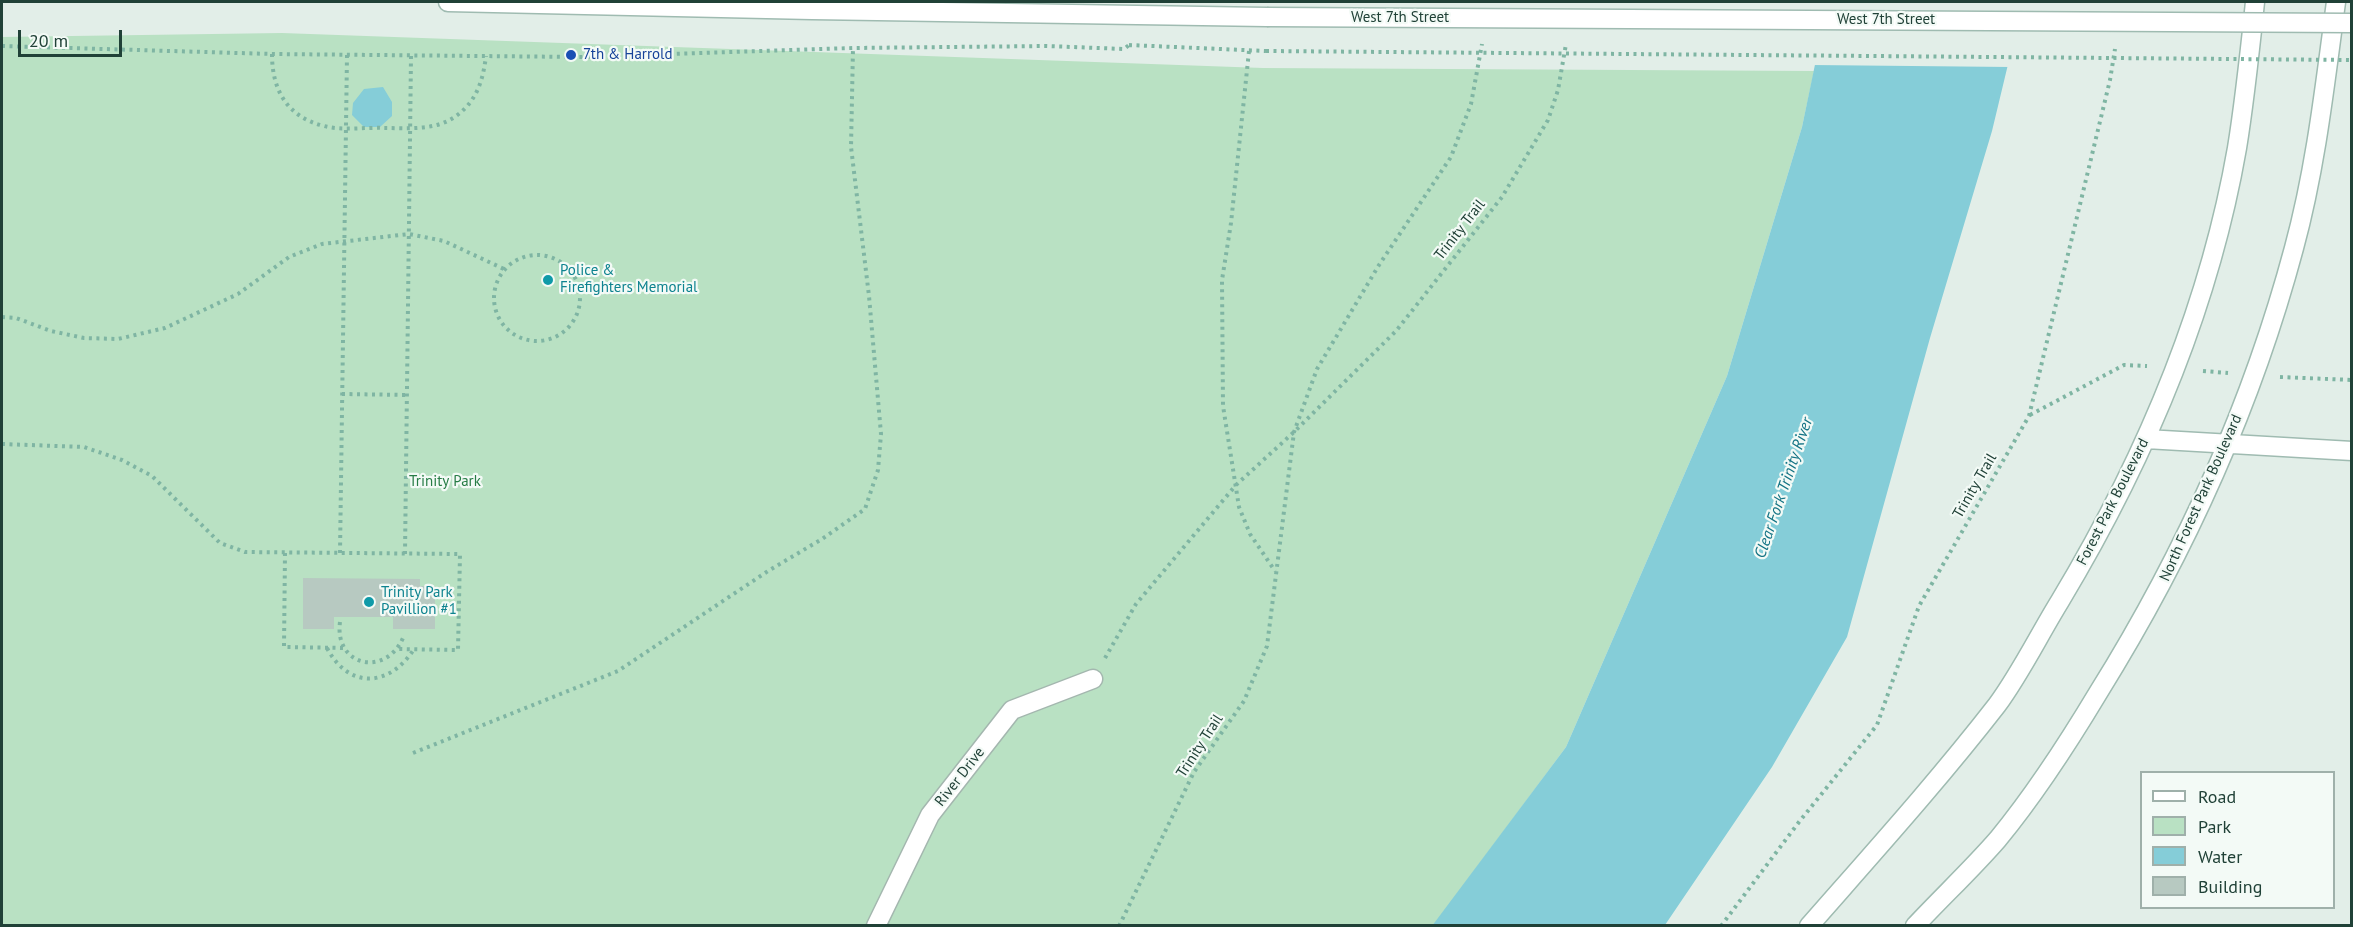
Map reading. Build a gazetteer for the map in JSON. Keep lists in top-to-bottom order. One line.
{"streets":{"main road":["West 7th Street","North Forest Park Boulevard","Forest Park Boulevard","River Drive"],"path":["Trinity Trail"]},"crossings":[["Trinity Trail","River Drive"]],"water":["Clear Fork Trinity River"],"parks":["Trinity Park"],"places":["7th & Harrold","Police & Firefighters Memorial","Trinity Park Pavillion #1"],"legend":["Road","Park","Water","Building"],"scale_bar":"20 m"}
